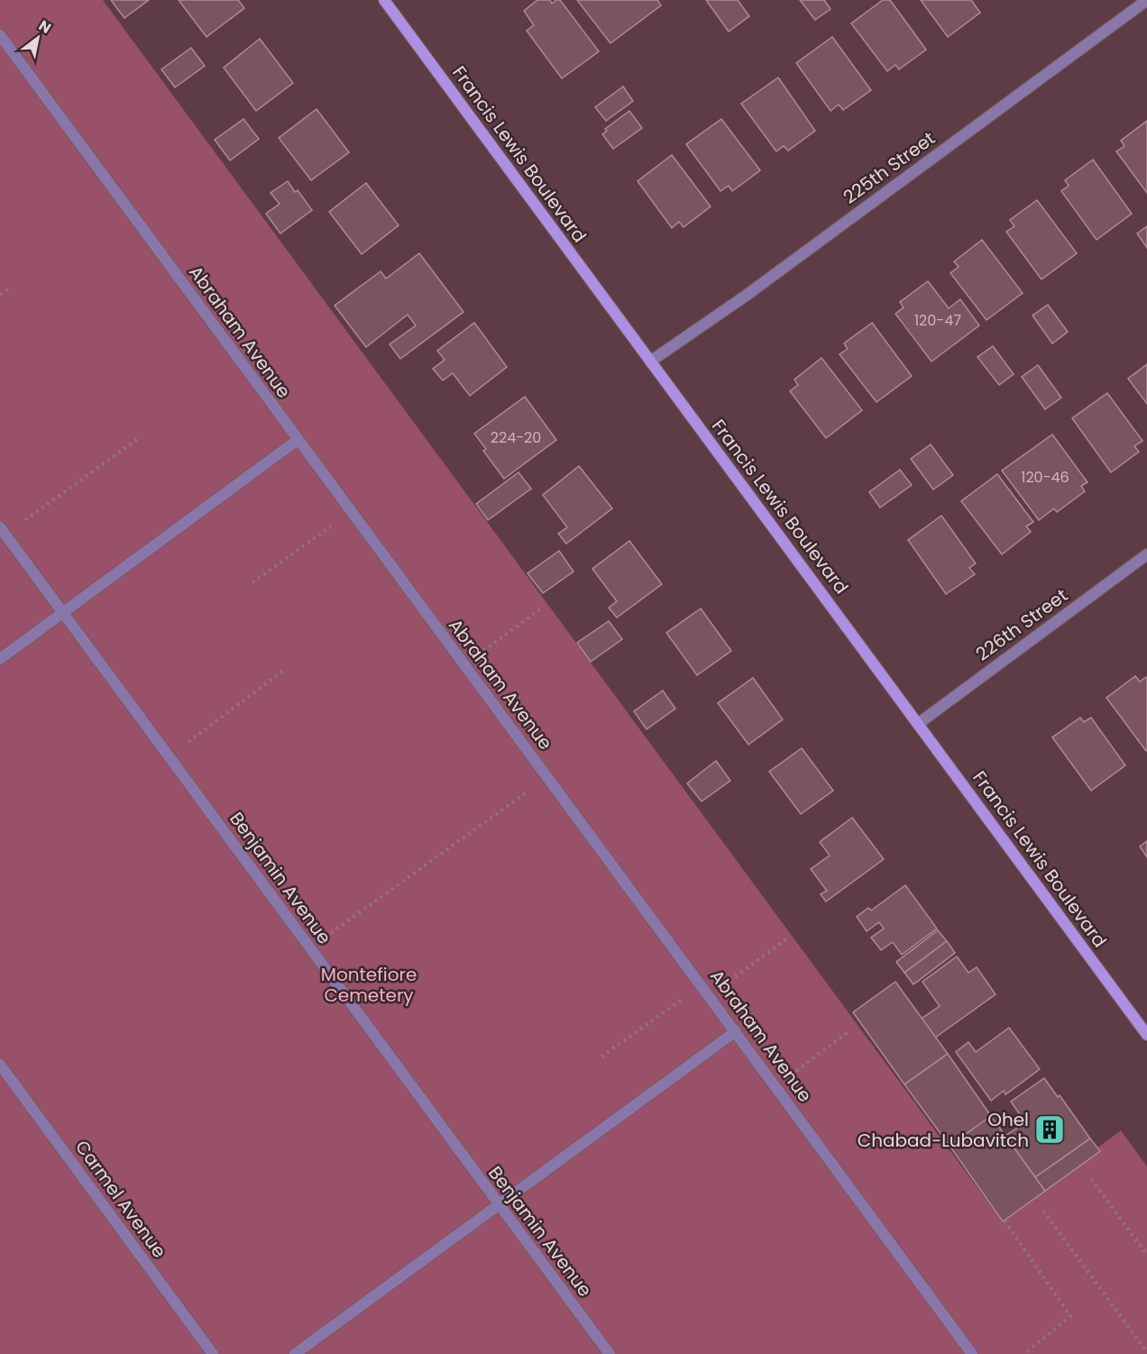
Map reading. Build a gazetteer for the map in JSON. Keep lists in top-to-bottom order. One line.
{"streets":{"main road":["Francis Lewis Boulevard"],"street":["225th Street","Abraham Avenue","226th Street","Benjamin Avenue","Carmel Avenue"]},"crossings":[["Francis Lewis Boulevard","225th Street"],["Francis Lewis Boulevard","226th Street"]],"parks":["Montefiore Cemetery"],"places":{"building":["Ohel Chabad-Lubavitch"]},"house_numbers":["120-47","224-20","120-46"],"north":"top right"}
